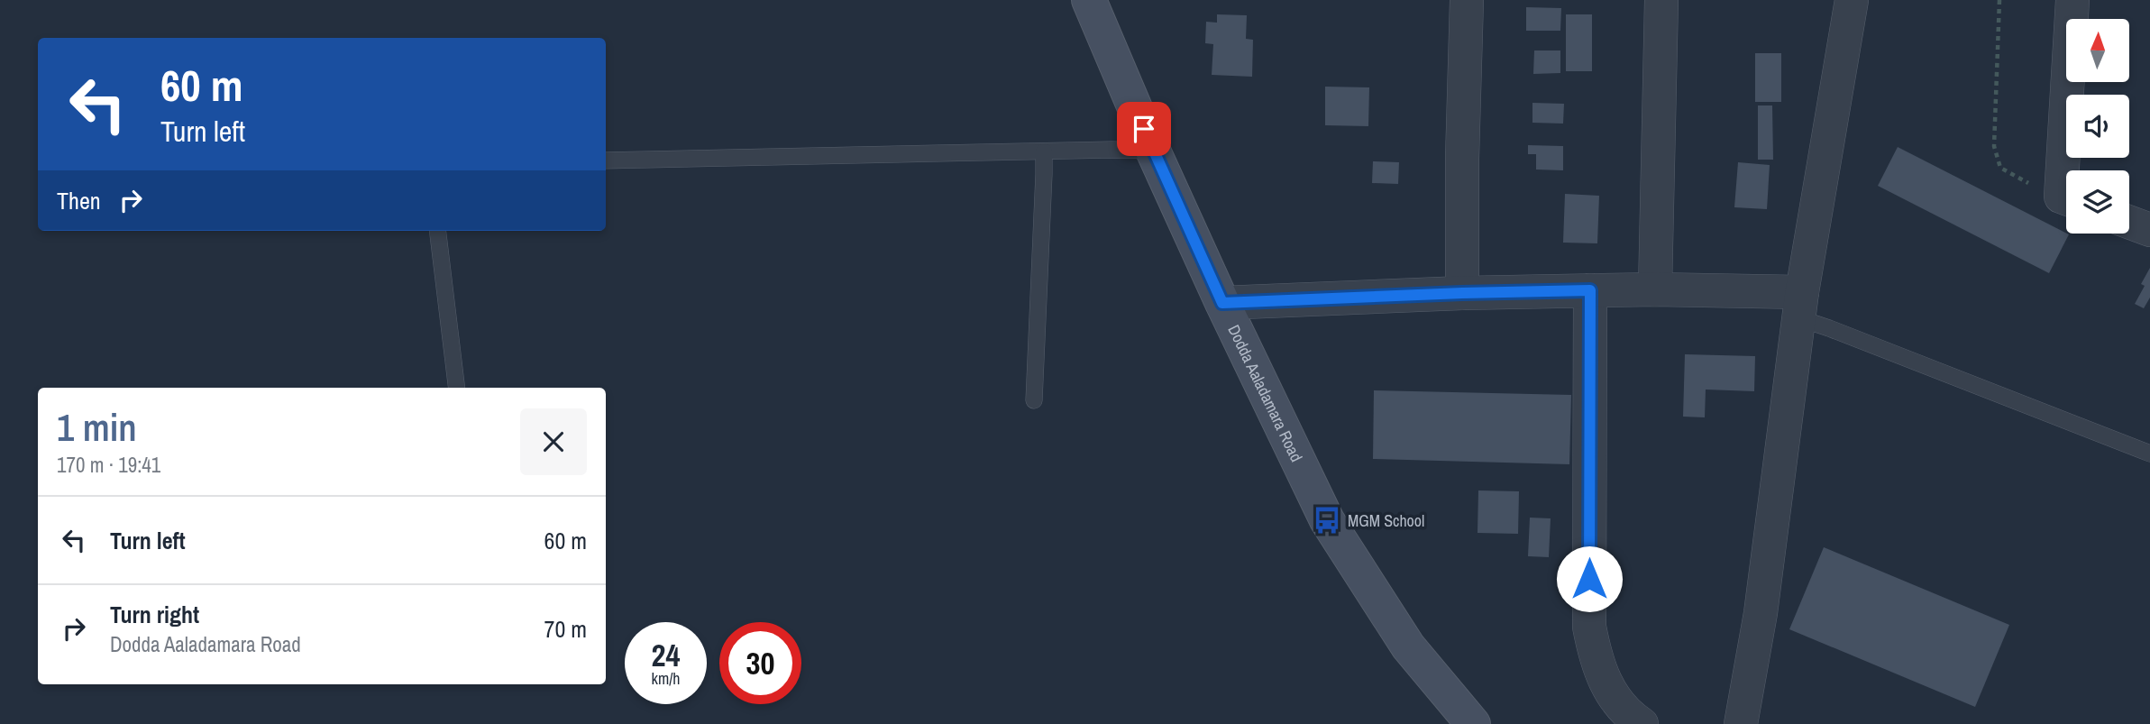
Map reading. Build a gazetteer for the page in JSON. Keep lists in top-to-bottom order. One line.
{"streets":{"main road":["Dodda Aaladamara Road"]},"places":{"bus stop":["MGM School"]},"north":"top","page":{"turn":["60 m","Turn left"],"then":"Then","heading":["1 min","170 m · 19:41"],"list":[{"name":"Turn left","value":"60 m"},{"name":"Turn right","note":"Dodda Aaladamara Road","value":"70 m"}],"speed":"24 km/h","limit":"30"}}
